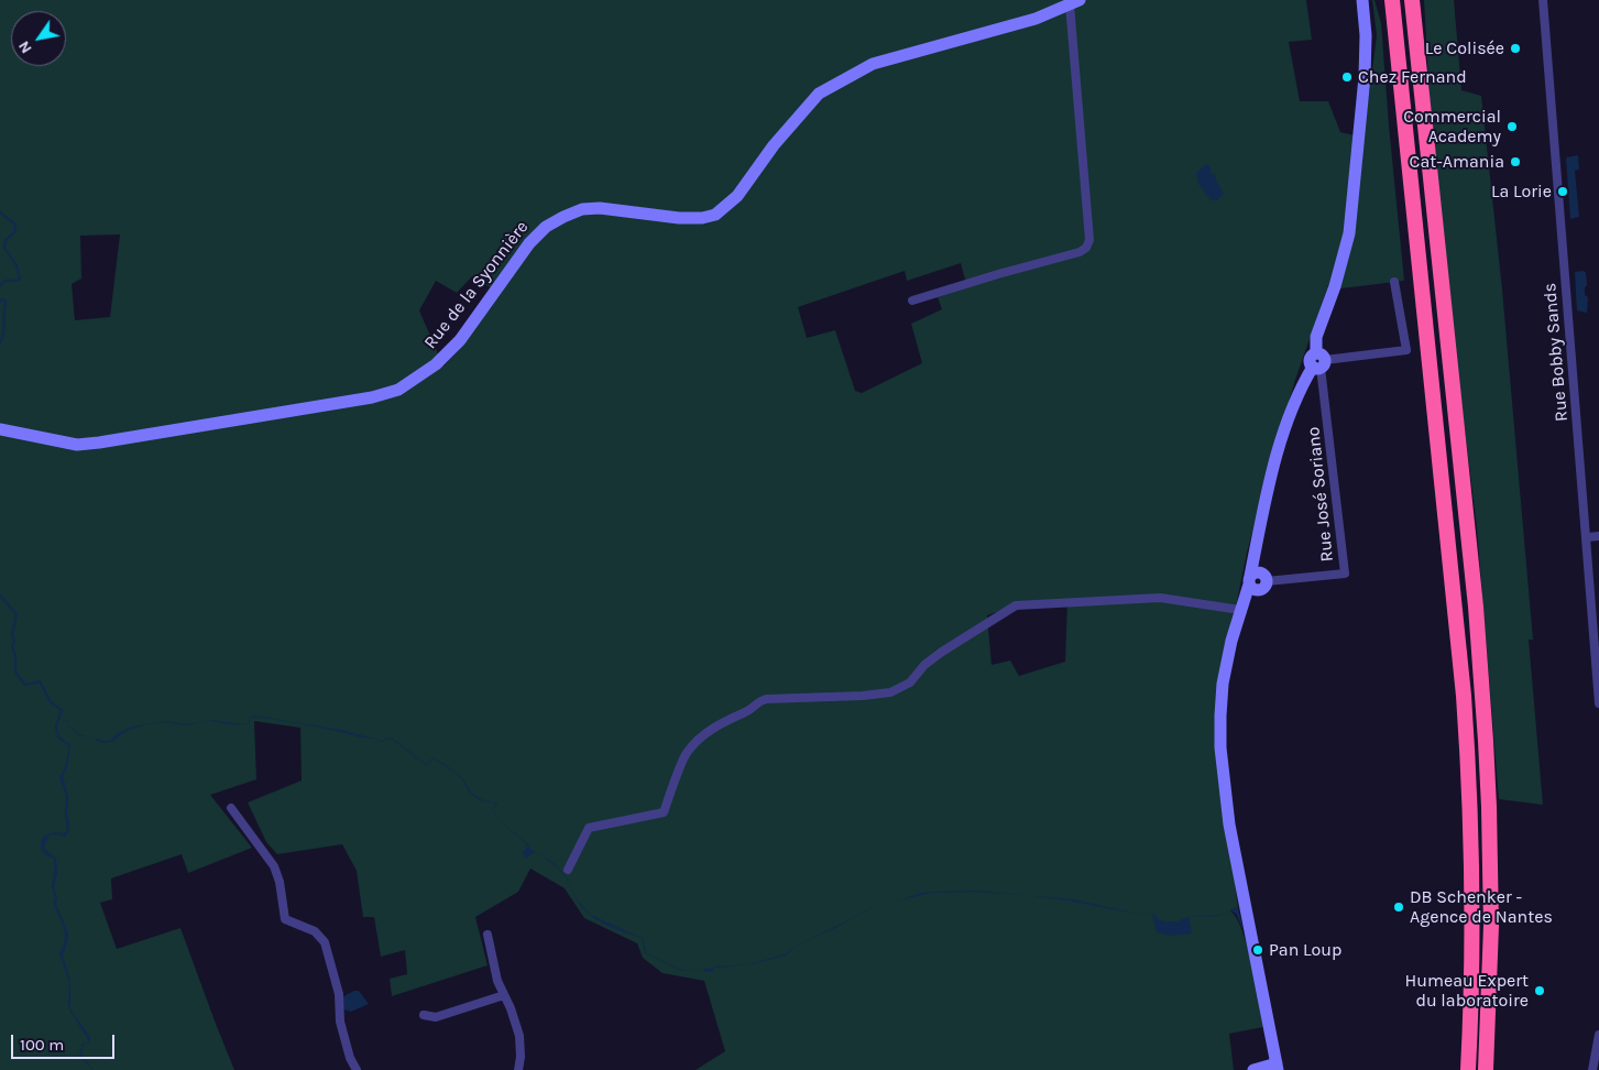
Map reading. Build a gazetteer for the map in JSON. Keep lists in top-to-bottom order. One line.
{"streets":{"street":["Rue de la Syonnière","Rue Bobby Sands","Rue José Soriano"]},"places":["Le Colisée","Chez Fernand","Commercial Academy","Cat-Amania","La Lorie","DB Schenker - Agence de Nantes","Pan Loup","Humeau Expert du laboratoire"],"scale_bar":"100 m","north":"bottom left"}
